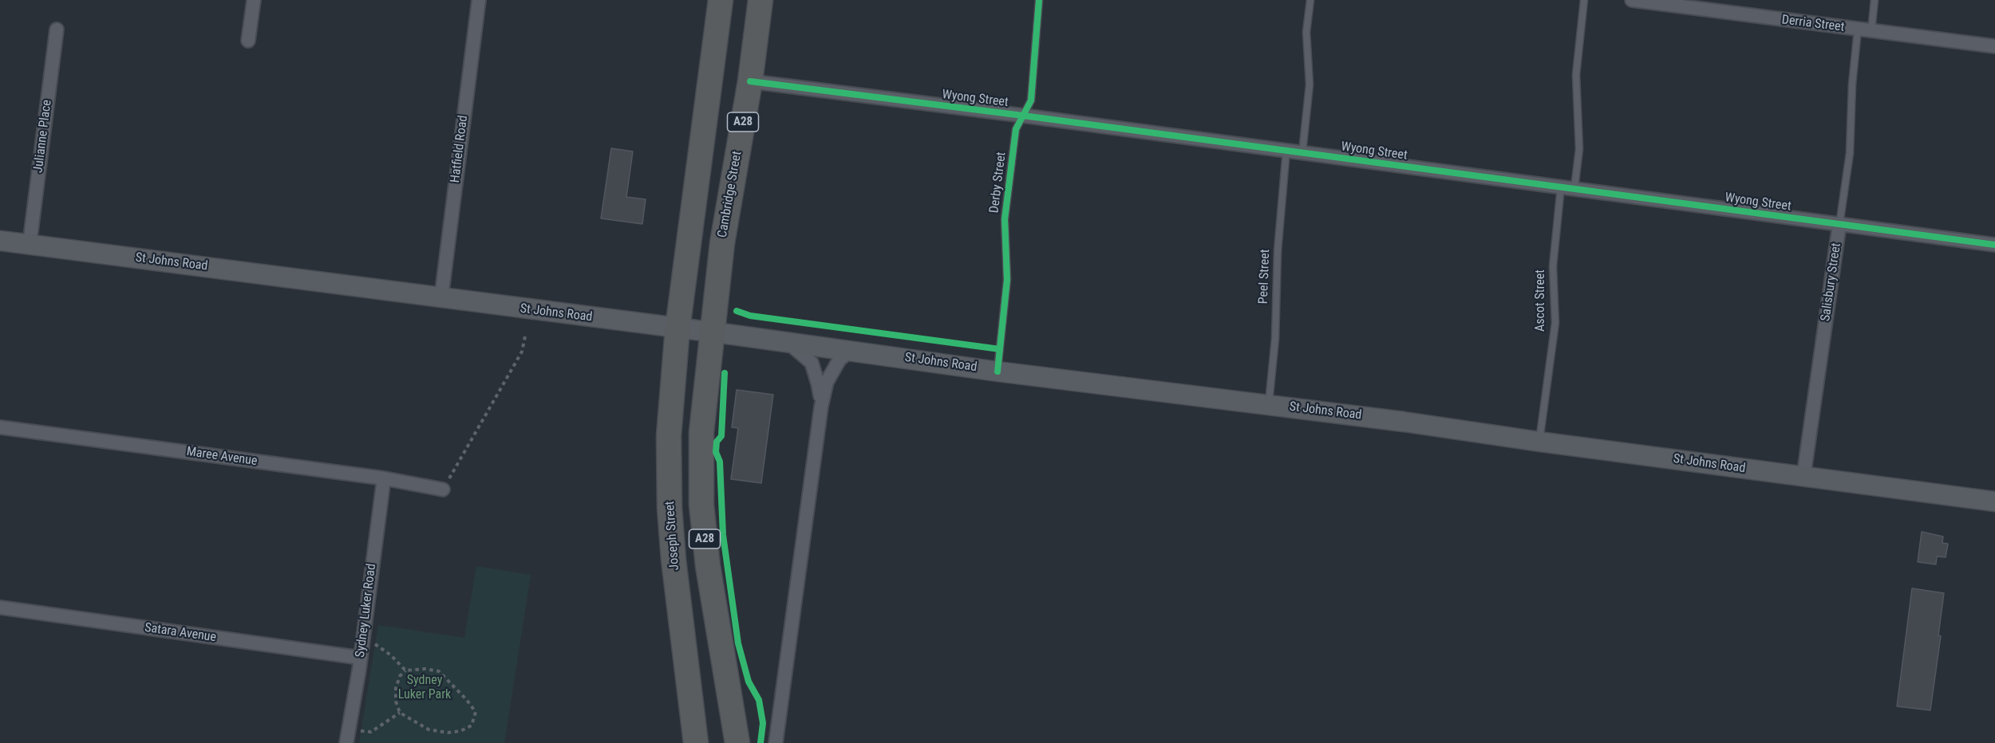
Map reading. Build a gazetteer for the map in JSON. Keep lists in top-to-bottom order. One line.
{"streets":{"highway":["A28","Cambridge Street","Joseph Street"],"main road":["St Johns Road"],"street":["Derria Street","Wyong Street","Julianne Place","Hatfield Road","Salisbury Street","Maree Avenue","Sydney Luker Road","Satara Avenue"],"lane":["Derby Street","Peel Street","Ascot Street"]},"crossings":[["Derria Street","Salisbury Street"],["Wyong Street","Derby Street"],["Wyong Street","Cambridge Street"],["Wyong Street","Peel Street"],["Wyong Street","Salisbury Street"],["Wyong Street","Ascot Street"],["A28","Cambridge Street"],["A28","St Johns Road"],["A28","Joseph Street"],["Julianne Place","St Johns Road"],["Hatfield Road","St Johns Road"],["Derby Street","St Johns Road"],["Cambridge Street","St Johns Road"],["St Johns Road","Peel Street"],["St Johns Road","Salisbury Street"],["St Johns Road","Ascot Street"],["St Johns Road","Joseph Street"],["Maree Avenue","Sydney Luker Road"],["Sydney Luker Road","Satara Avenue"]],"parks":["Sydney Luker Park"]}
